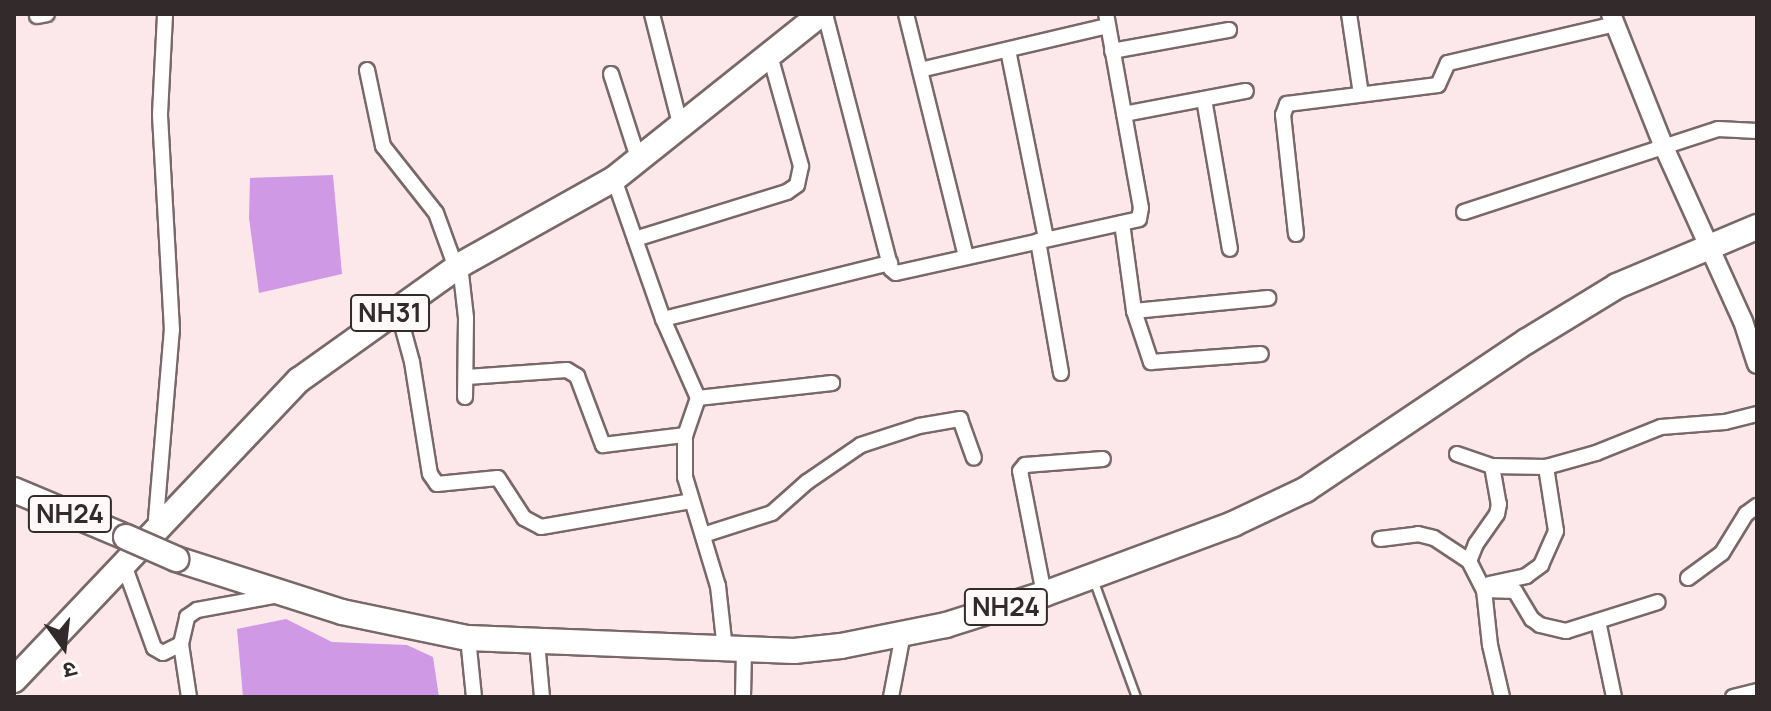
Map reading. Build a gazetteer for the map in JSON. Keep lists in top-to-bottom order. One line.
{"streets":{"highway":["NH31","NH24"]},"north":"bottom"}
